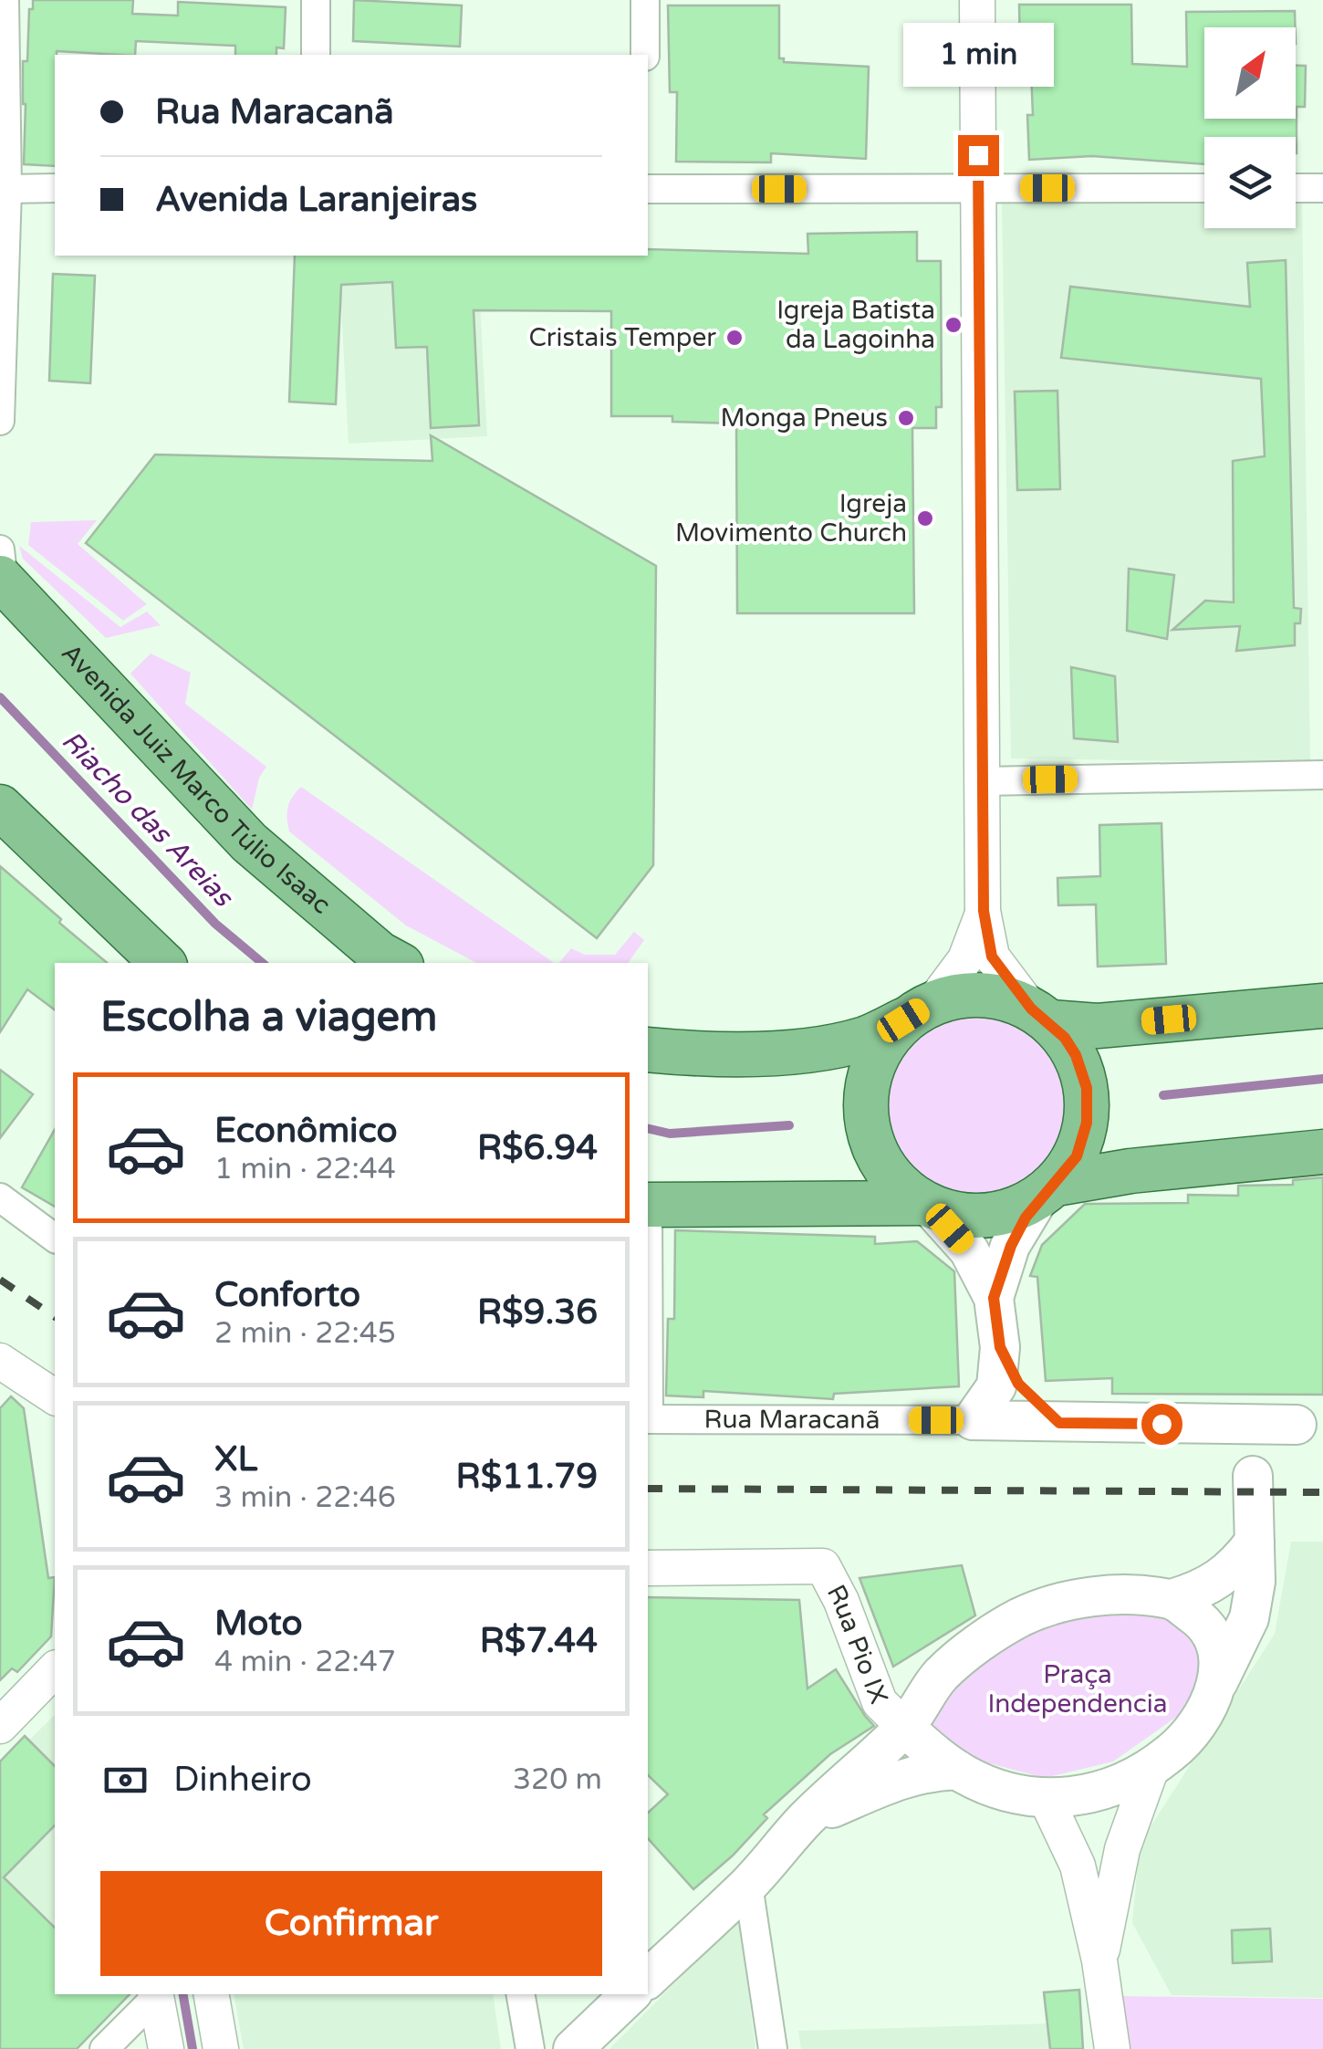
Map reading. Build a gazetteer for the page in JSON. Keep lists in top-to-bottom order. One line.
{"streets":{"main road":["Avenida Juiz Marco Túlio Isaac","Rua Maracanã"],"street":["Rua Pio IX"]},"water":["Riacho das Areias"],"parks":["Praça Independencia"],"places":["Igreja Batista da Lagoinha","Cristais Temper","Monga Pneus","Igreja Movimento Church"],"north":"top right","page":{"bubble":"1 min","banner":["Rua Maracanã","Avenida Laranjeiras"],"heading":"Escolha a viagem","list":[{"name":"Econômico","note":"1 min · 22:44","value":"R$6.94"},{"name":"Conforto","note":"2 min · 22:45","value":"R$9.36"},{"name":"XL","note":"3 min · 22:46","value":"R$11.79"},{"name":"Moto","note":"4 min · 22:47","value":"R$7.44"}],"pay":["Dinheiro","320 m"],"buttons":"Confirmar"}}
